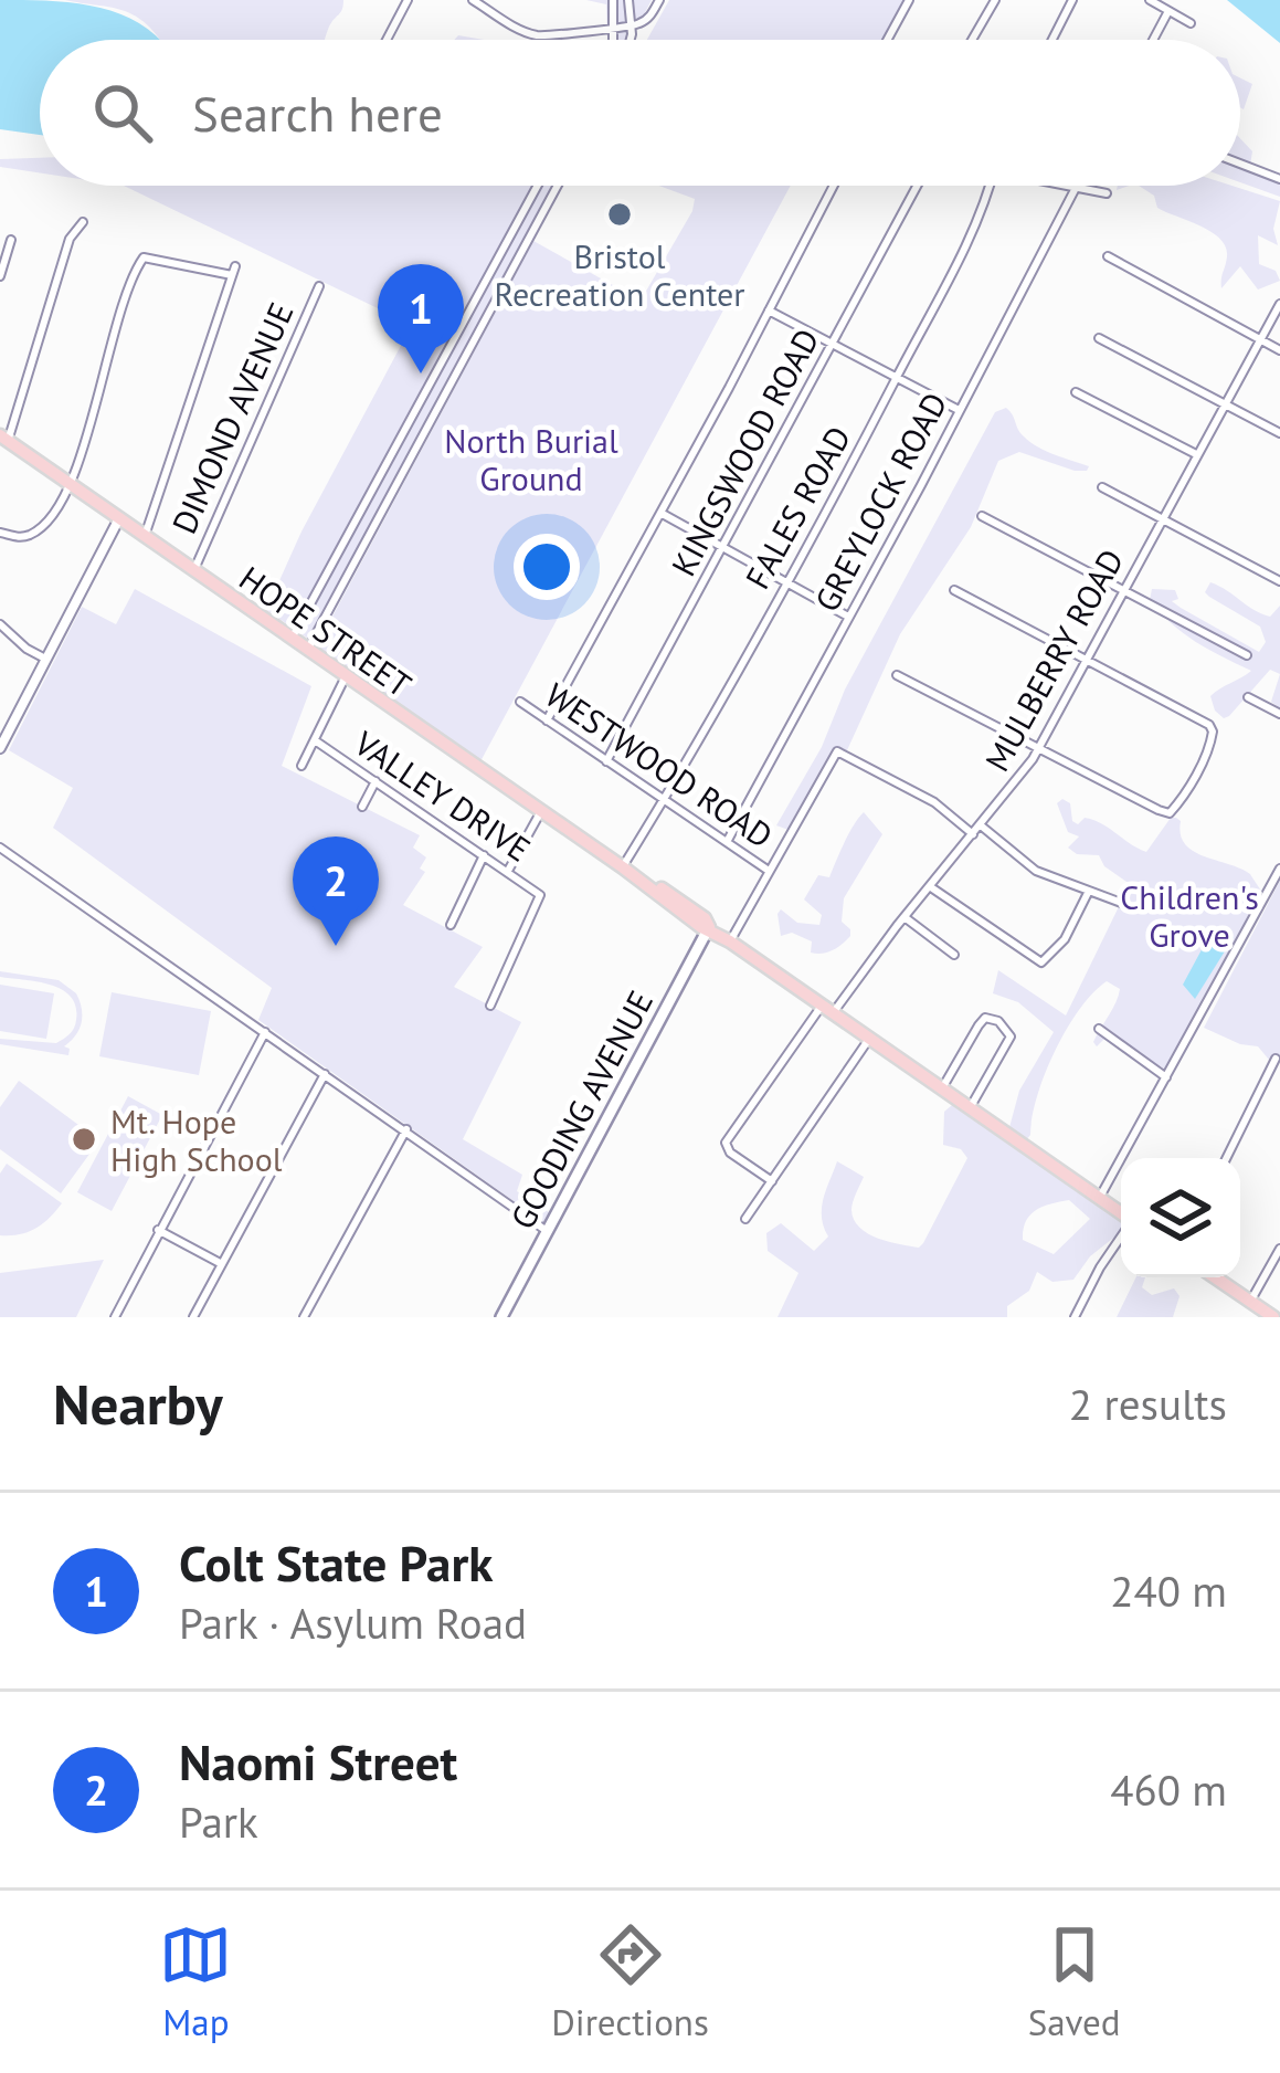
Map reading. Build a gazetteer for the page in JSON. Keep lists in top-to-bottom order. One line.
{"streets":{"main road":["HOPE STREET","GOODING AVENUE"],"street":["DIMOND AVENUE","KINGSWOOD ROAD","GREYLOCK ROAD","FALES ROAD","MULBERRY ROAD","WESTWOOD ROAD","VALLEY DRIVE"]},"crossings":[["DIMOND AVENUE","HOPE STREET"],["KINGSWOOD ROAD","WESTWOOD ROAD"],["GREYLOCK ROAD","WESTWOOD ROAD"],["FALES ROAD","HOPE STREET"],["FALES ROAD","WESTWOOD ROAD"],["HOPE STREET","MULBERRY ROAD"],["HOPE STREET","GOODING AVENUE"]],"parks":["North Burial Ground","Children's Grove"],"places":["Bristol Recreation Center","Mt. Hope High School"],"page":{"search":"Search here","pins":["1","2"],"heading":["Nearby","2 results"],"list":[{"mark":"1","name":"Colt State Park","note":"Park · Asylum Road","value":"240 m"},{"mark":"2","name":"Naomi Street","note":"Park","value":"460 m"}],"nav":["Map","Directions","Saved"]}}
